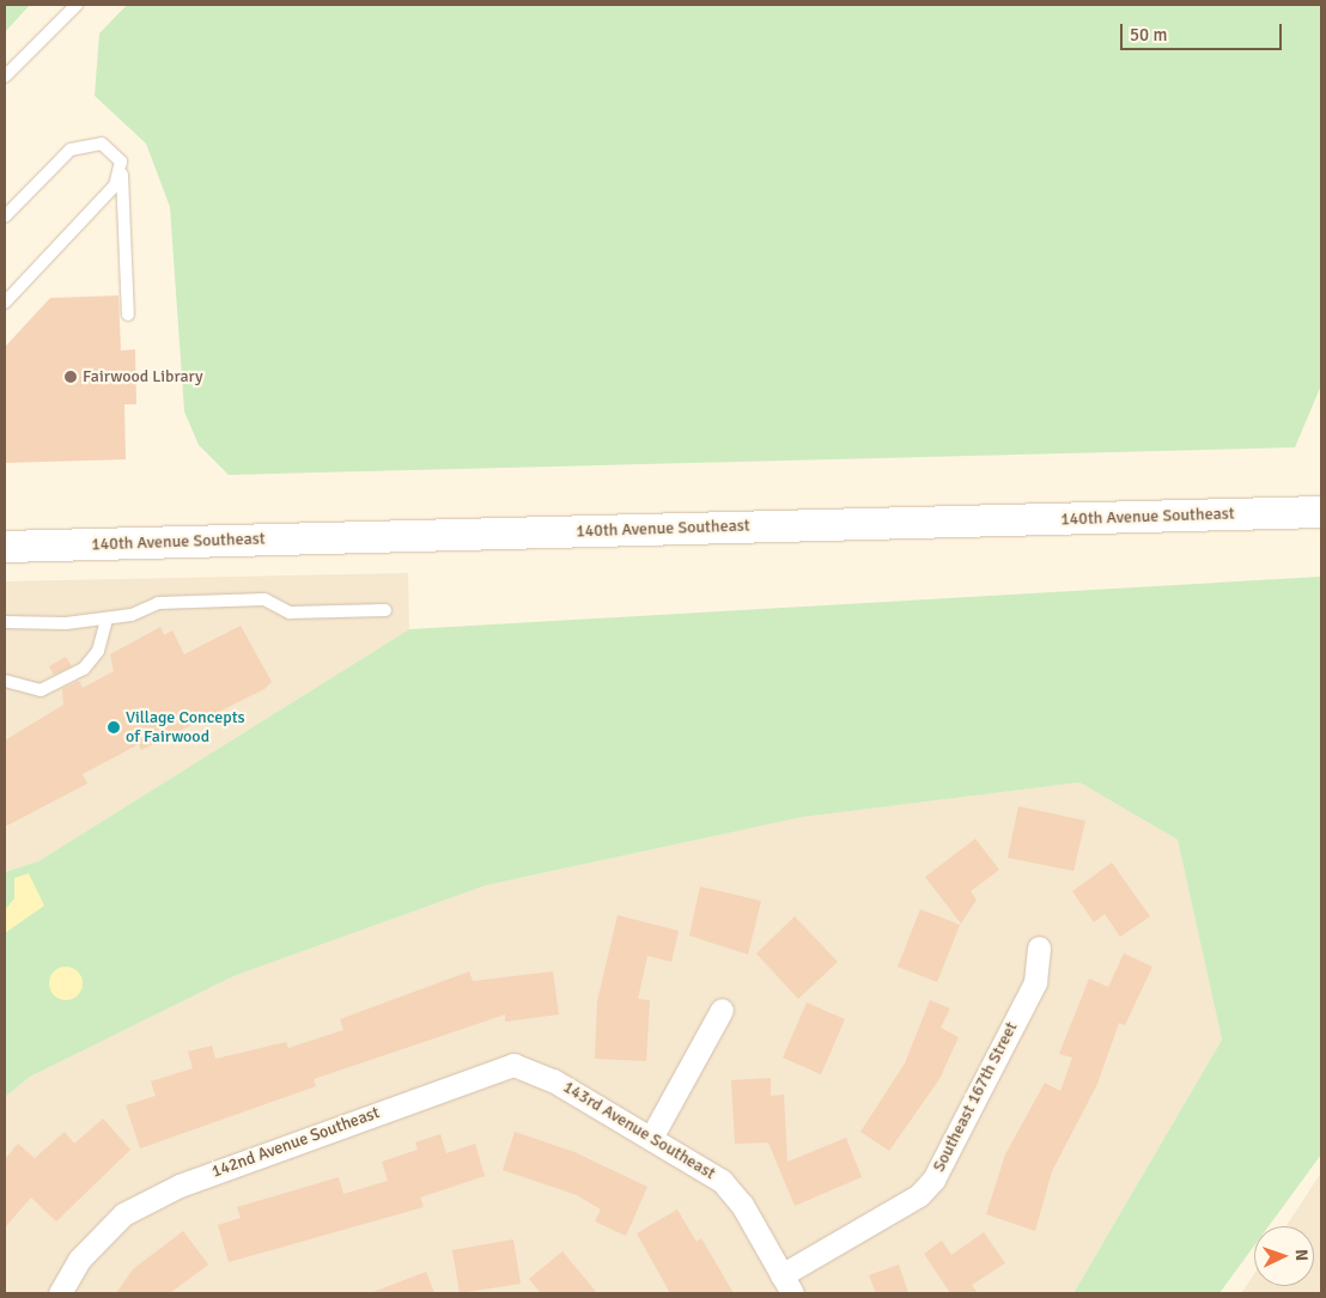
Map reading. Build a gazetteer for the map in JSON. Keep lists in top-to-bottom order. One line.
{"streets":{"main road":["140th Avenue Southeast"],"street":["Southeast 167th Street","143rd Avenue Southeast","142nd Avenue Southeast"]},"crossings":[["Southeast 167th Street","143rd Avenue Southeast"],["143rd Avenue Southeast","142nd Avenue Southeast"]],"places":["Fairwood Library","Village Concepts of Fairwood"],"scale_bar":"50 m","north":"right"}
